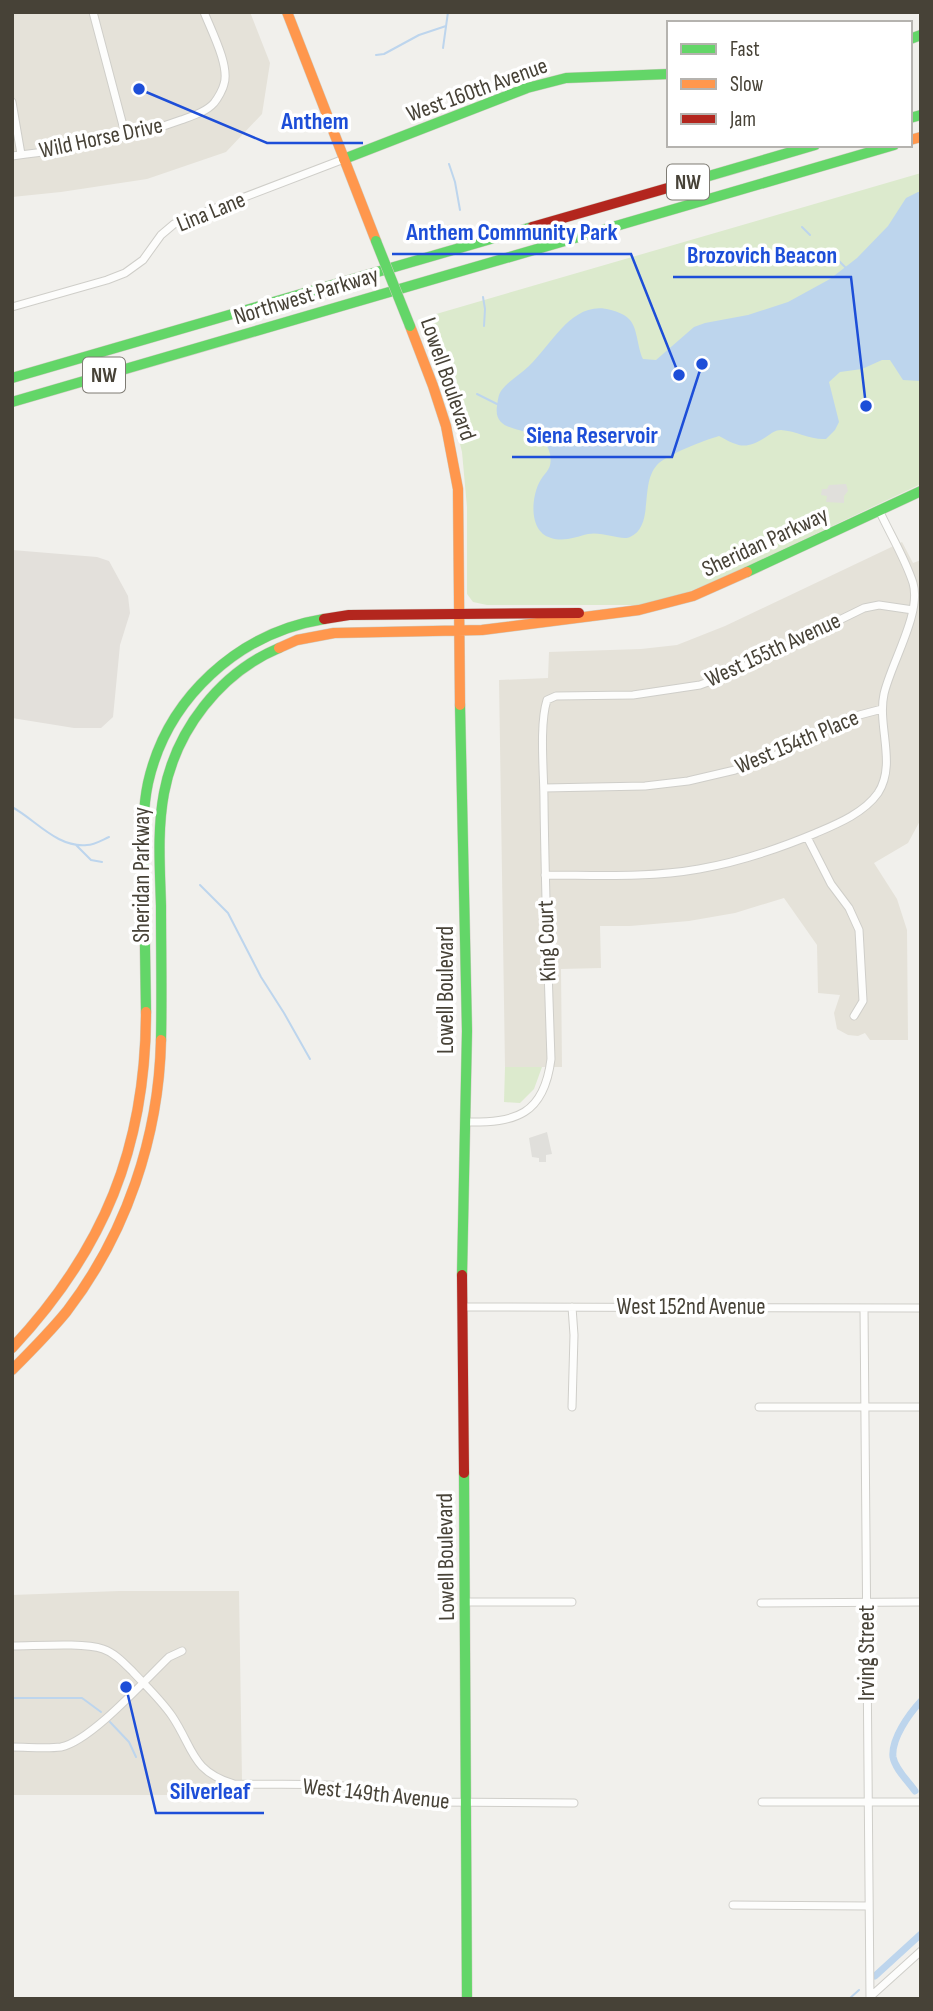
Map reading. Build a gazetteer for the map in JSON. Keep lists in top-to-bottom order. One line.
{"streets":{"main road":["West 160th Avenue","NW","Northwest Parkway","Lowell Boulevard","Sheridan Parkway"],"street":["Wild Horse Drive","Lina Lane","West 155th Avenue","West 154th Place","King Court","West 152nd Avenue","Irving Street","West 149th Avenue"]},"crossings":[["West 160th Avenue","Lina Lane"],["West 160th Avenue","Lowell Boulevard"],["Lina Lane","Lowell Boulevard"],["Lowell Boulevard","Sheridan Parkway"],["Lowell Boulevard","King Court"],["Lowell Boulevard","West 152nd Avenue"],["Lowell Boulevard","West 149th Avenue"],["West 155th Avenue","King Court"],["West 154th Place","King Court"],["West 152nd Avenue","Irving Street"]],"places":["Anthem","Siena Reservoir","Anthem Community Park","Brozovich Beacon","Silverleaf"],"legend":["Fast","Slow","Jam"]}
